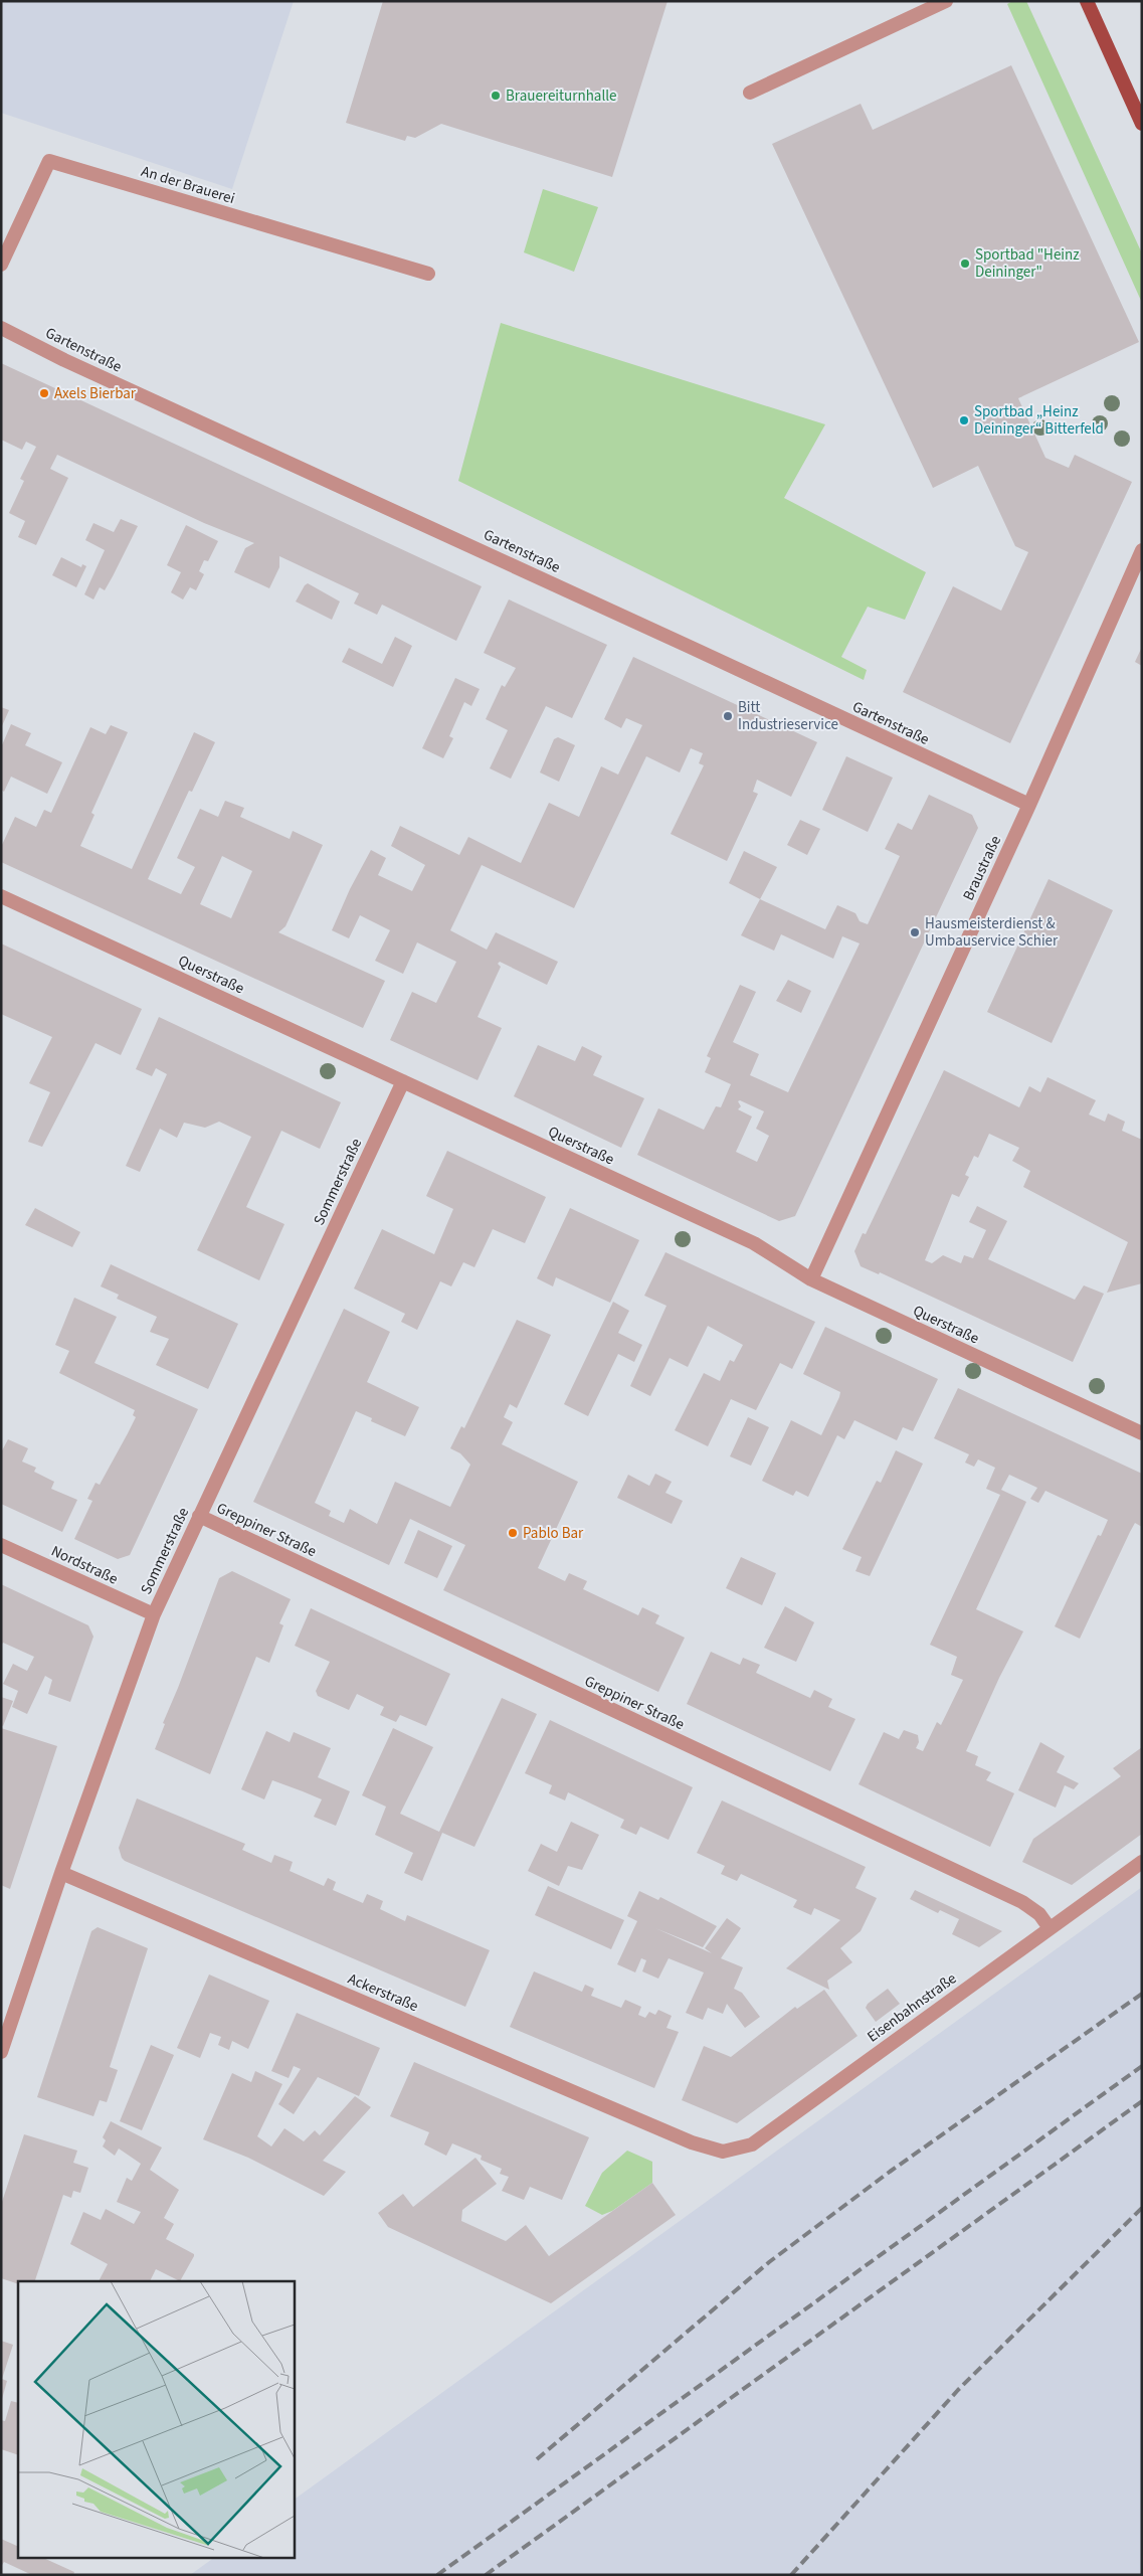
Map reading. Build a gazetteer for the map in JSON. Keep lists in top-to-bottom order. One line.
{"streets":{"street":["An der Brauerei","Gartenstraße","Braustraße","Querstraße","Sommerstraße","Greppiner Straße","Nordstraße","Ackerstraße","Eisenbahnstraße"]},"crossings":[["Gartenstraße","Braustraße"],["Braustraße","Querstraße"],["Querstraße","Sommerstraße"],["Sommerstraße","Greppiner Straße"],["Sommerstraße","Nordstraße"],["Sommerstraße","Ackerstraße"],["Greppiner Straße","Eisenbahnstraße"],["Ackerstraße","Eisenbahnstraße"]],"places":["Brauereiturnhalle","Sportbad \"Heinz Deininger\"","Axels Bierbar","Sportbad „Heinz Deininger“ Bitterfeld","Bitt Industrieservice","Hausmeisterdienst & Umbauservice Schier","Pablo Bar"]}
